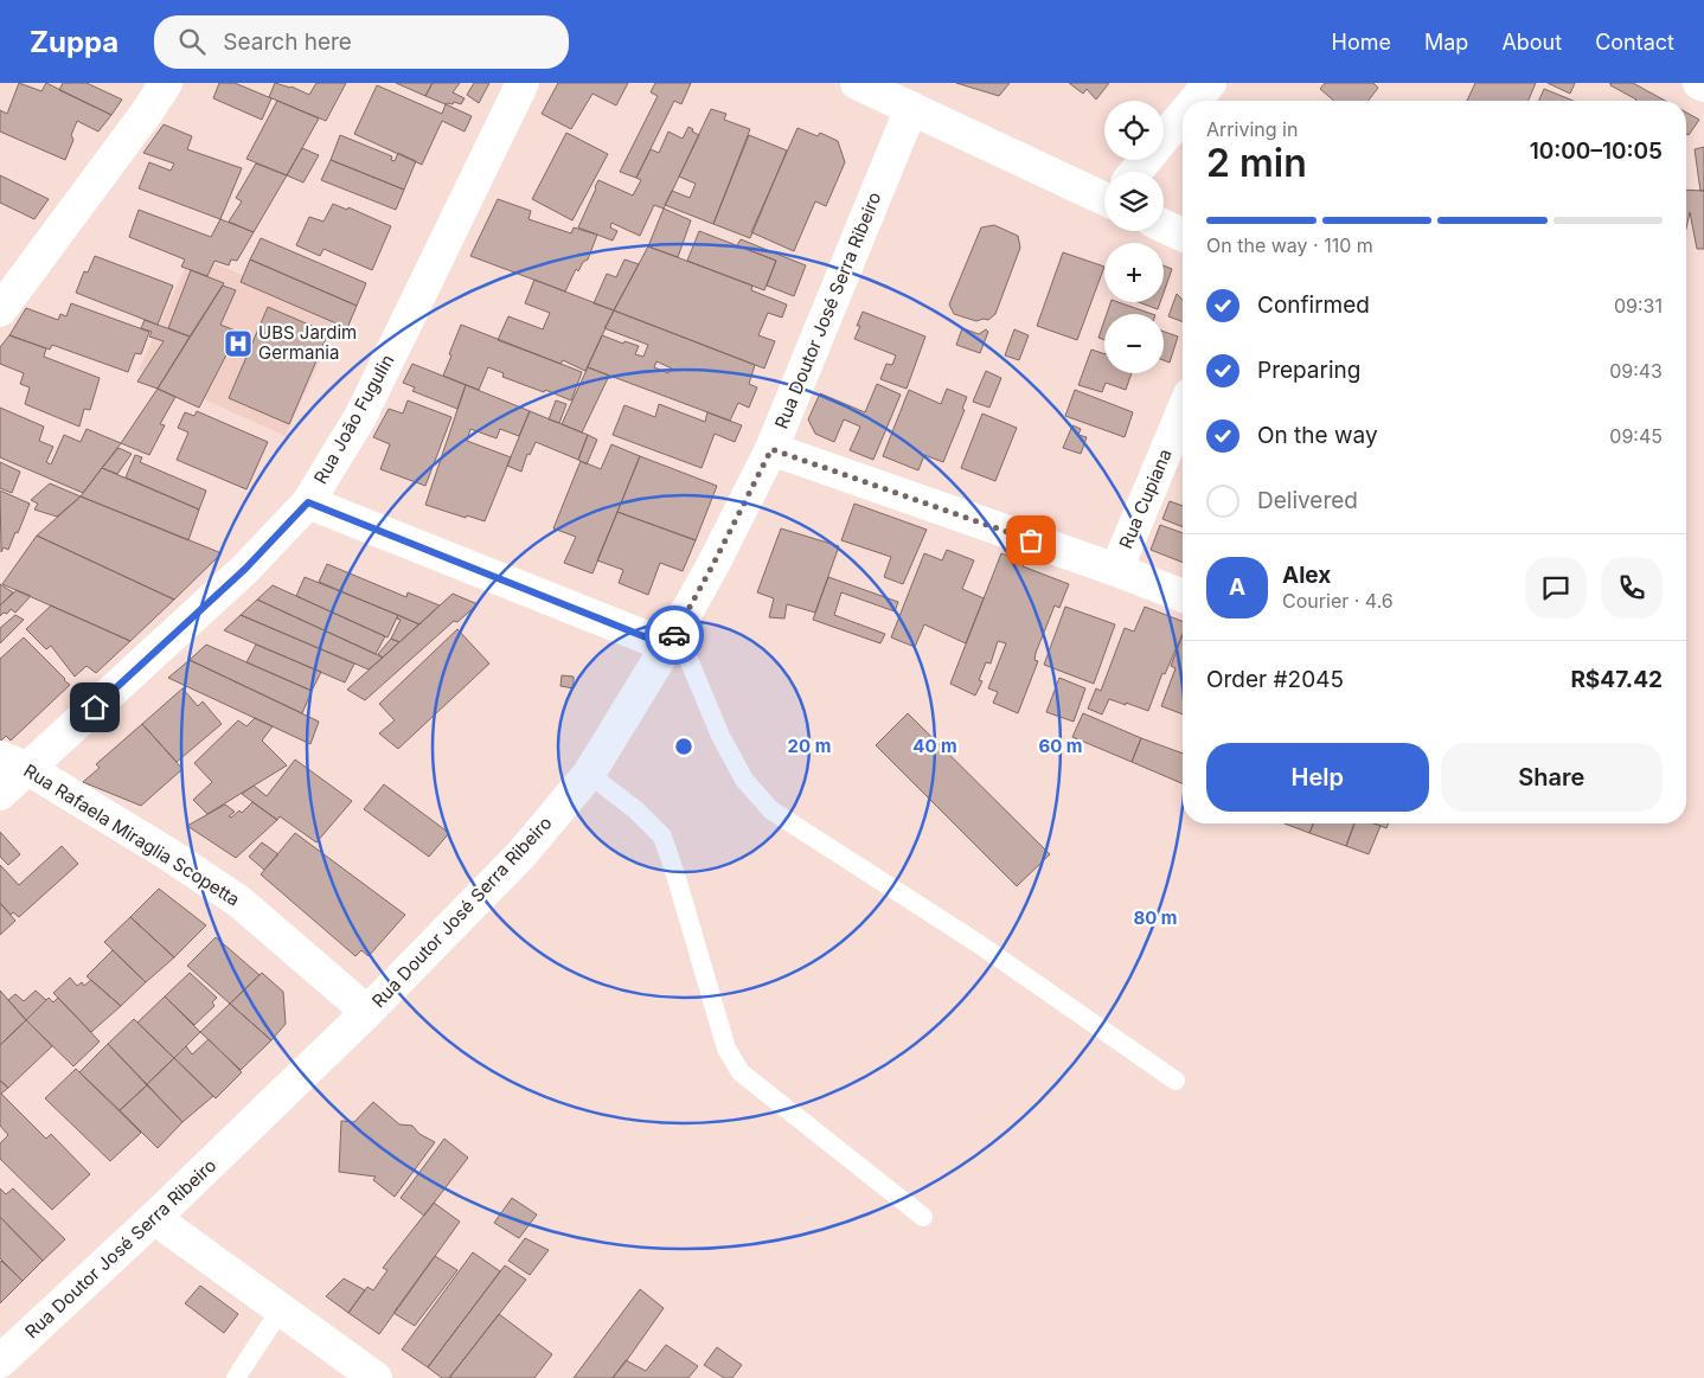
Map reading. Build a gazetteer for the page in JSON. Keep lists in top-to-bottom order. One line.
{"streets":{"street":["Rua Doutor José Serra Ribeiro","Rua João Fugulin","Rua Cupiana","Rua Rafaela Miraglia Scopetta"]},"crossings":[["Rua Doutor José Serra Ribeiro","Rua Rafaela Miraglia Scopetta"],["Rua João Fugulin","Rua Rafaela Miraglia Scopetta"]],"places":{"hospital":["UBS Jardim Germania"]},"page":{"header":"Zuppa","search":"Search here","nav":["Home","Map","About","Contact"],"map_buttons":["+","−"],"heading":["2 min","Arriving in","10:00–10:05"],"panel":["Alex","Courier · 4.6","Order #2045","R$47.42"],"bar":"On the way · 110 m","list":[["Confirmed","09:31"],["Preparing","09:43"],["On the way","09:45"],"Delivered"],"round":"A","buttons":["Help","Share"]},"rings":["20 m","40 m","60 m","80 m"]}
